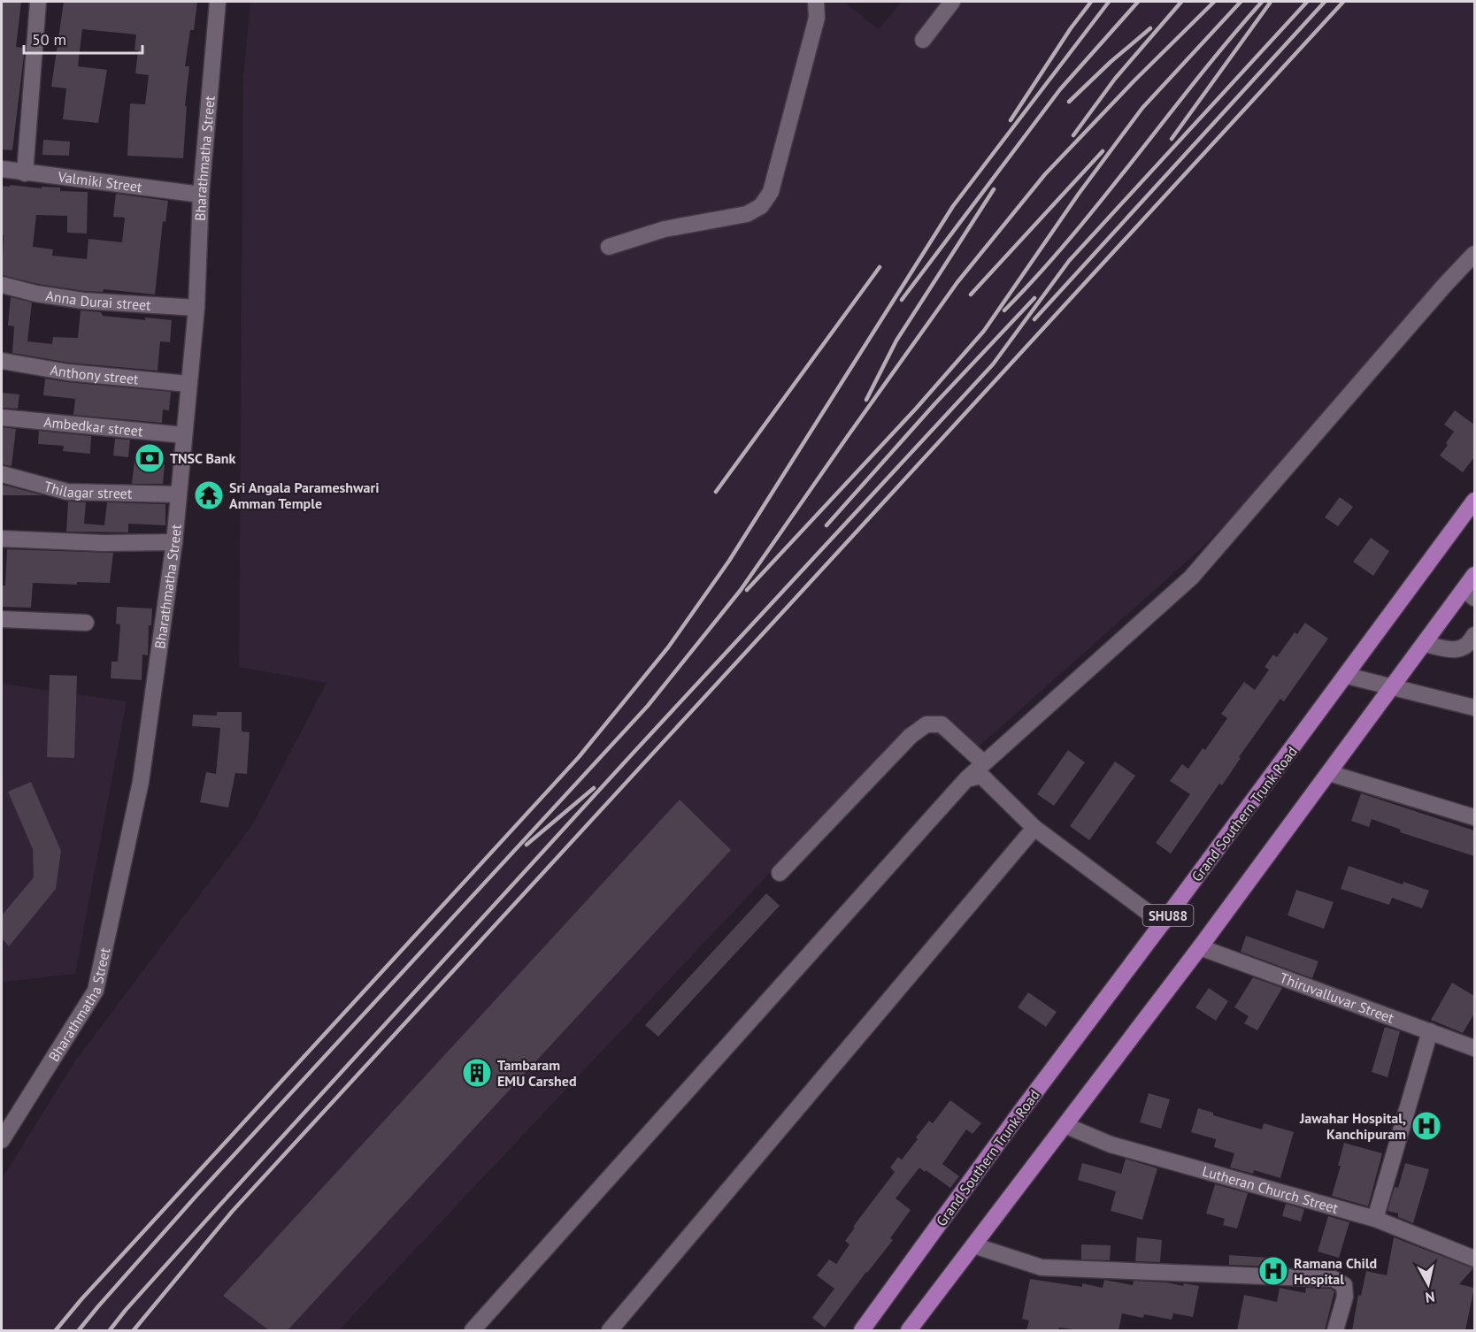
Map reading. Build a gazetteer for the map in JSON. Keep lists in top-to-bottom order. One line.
{"streets":{"main road":["Grand Southern Trunk Road","SHU88"],"street":["Bharathmatha Street","Valmiki Street","Anna Durai street","Anthony street","Ambedkar street","Thilagar street","Thiruvalluvar Street","Lutheran Church Street"]},"crossings":[["Bharathmatha Street","Valmiki Street"],["Bharathmatha Street","Anna Durai street"],["Bharathmatha Street","Anthony street"],["Bharathmatha Street","Ambedkar street"],["Bharathmatha Street","Thilagar street"],["SHU88","Thiruvalluvar Street"],["SHU88","Lutheran Church Street"]],"places":{"bank":["TNSC Bank"],"temple":["Sri Angala Parameshwari Amman Temple"],"building":["Tambaram EMU Carshed"],"hospital":["Jawahar Hospital, Kanchipuram","Ramana Child Hospital"]},"scale_bar":"50 m","north":"bottom"}
